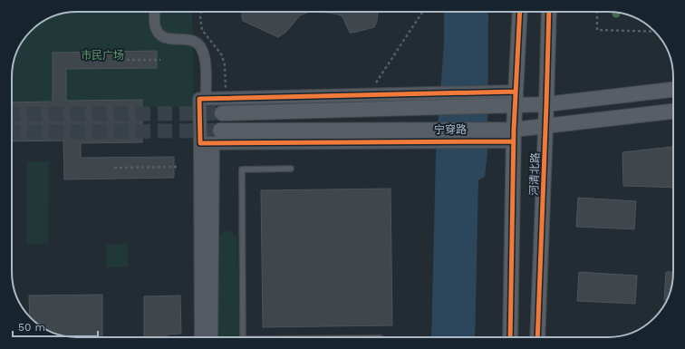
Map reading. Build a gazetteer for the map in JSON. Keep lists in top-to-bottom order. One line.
{"streets":{"main road":["宁穿路","河清北路"]},"crossings":[["宁穿路","河清北路"]],"parks":["市民广场"],"scale_bar":"50 m"}
